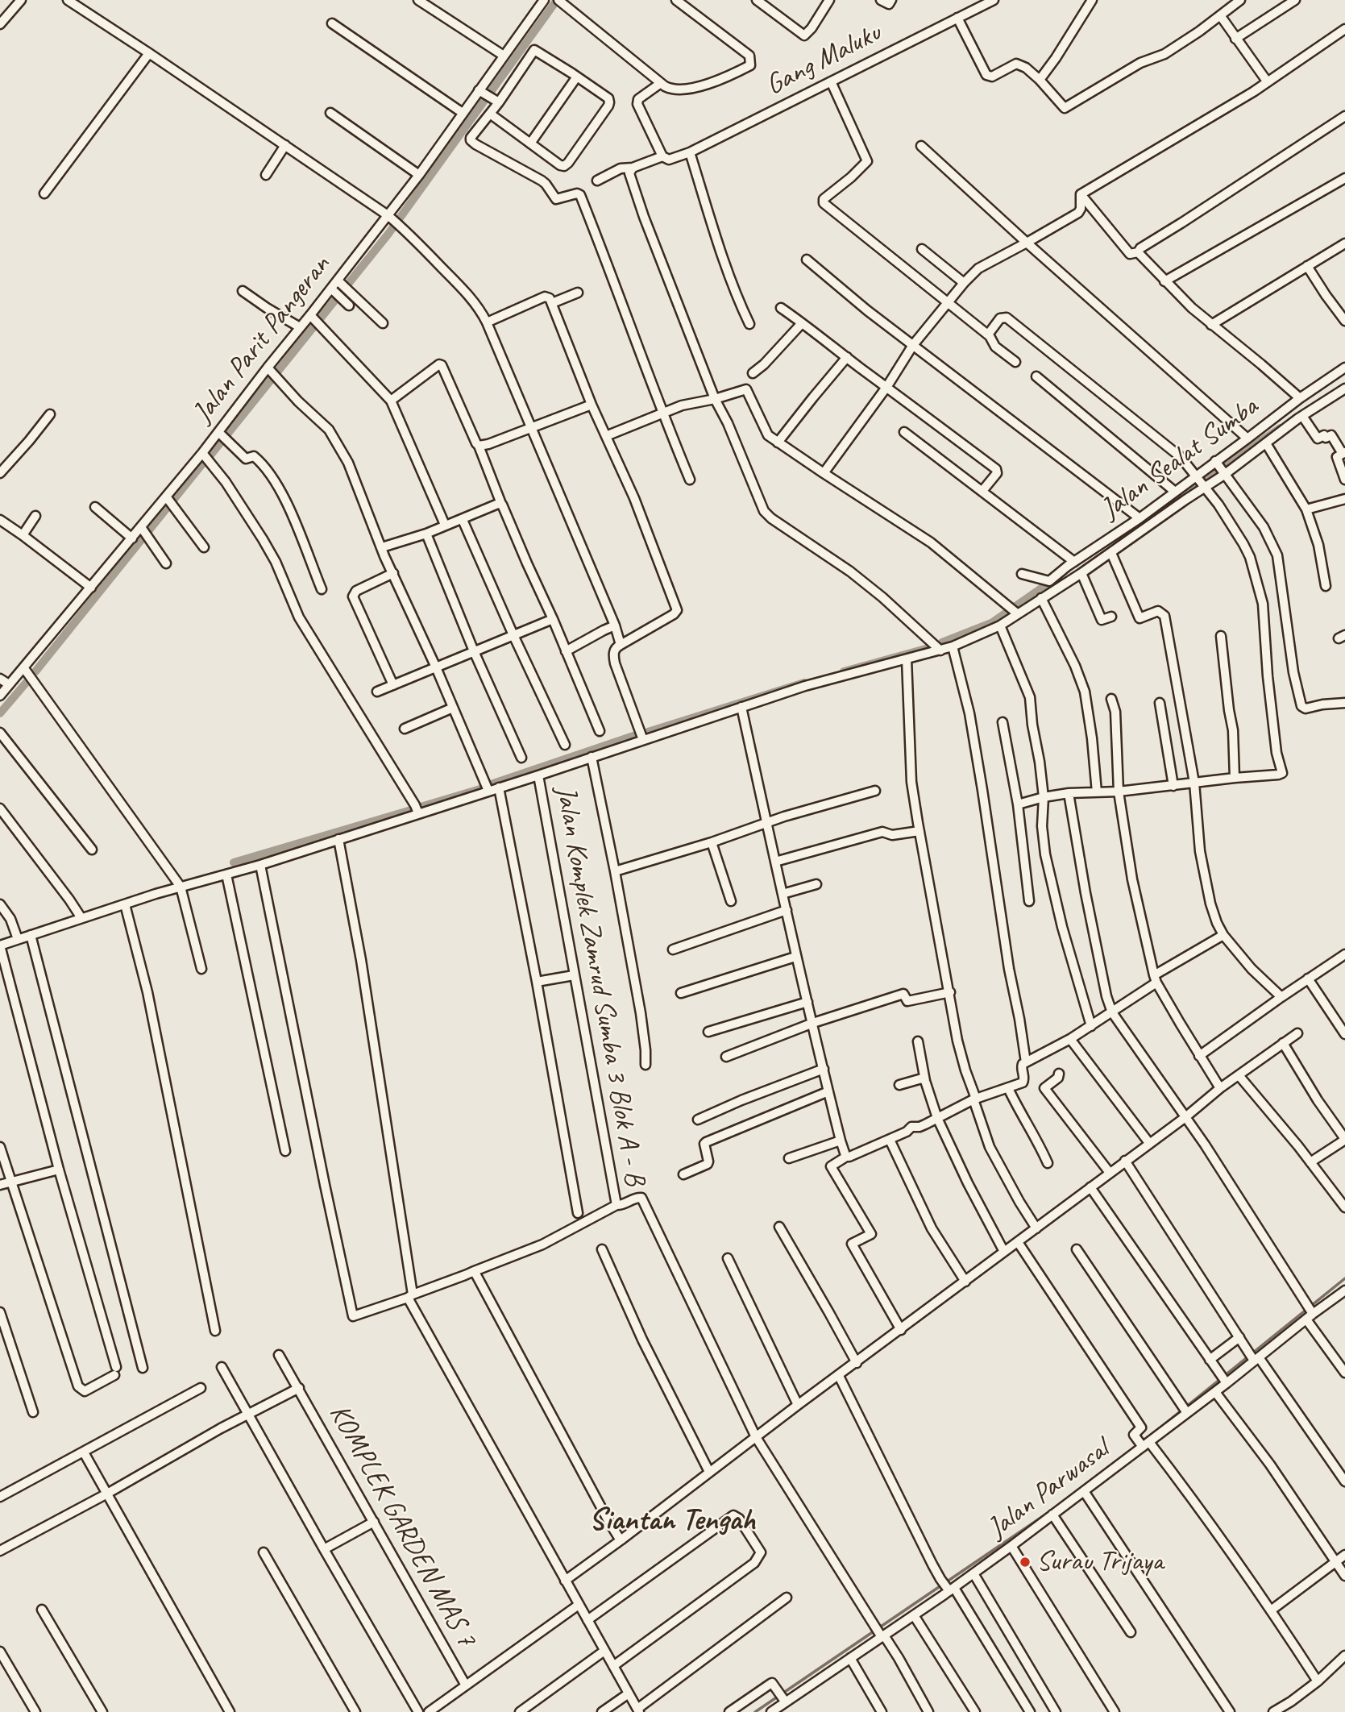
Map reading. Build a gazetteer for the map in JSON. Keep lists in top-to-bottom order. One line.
{"streets":{"street":["Gang Maluku","Jalan Parit Pangeran","Jalan Sealat Sumba","Jalan Komplek Zamrud Sumba 3 Blok A - B","Jalan Parwasal","KOMPLEK GARDEN MAS 7"]},"crossings":[["Jalan Sealat Sumba","Jalan Komplek Zamrud Sumba 3 Blok A - B"]],"districts":["Siantan Tengah"],"places":["Surau Trijaya"]}
